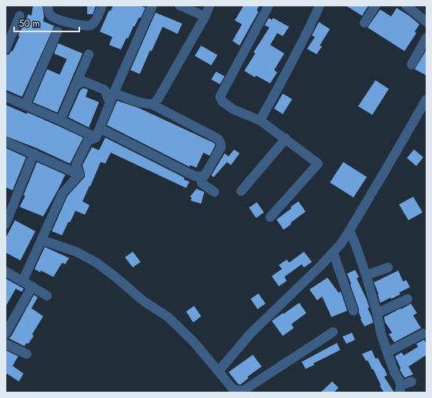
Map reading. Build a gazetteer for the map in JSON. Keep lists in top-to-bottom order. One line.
{"scale_bar":"50 m"}
